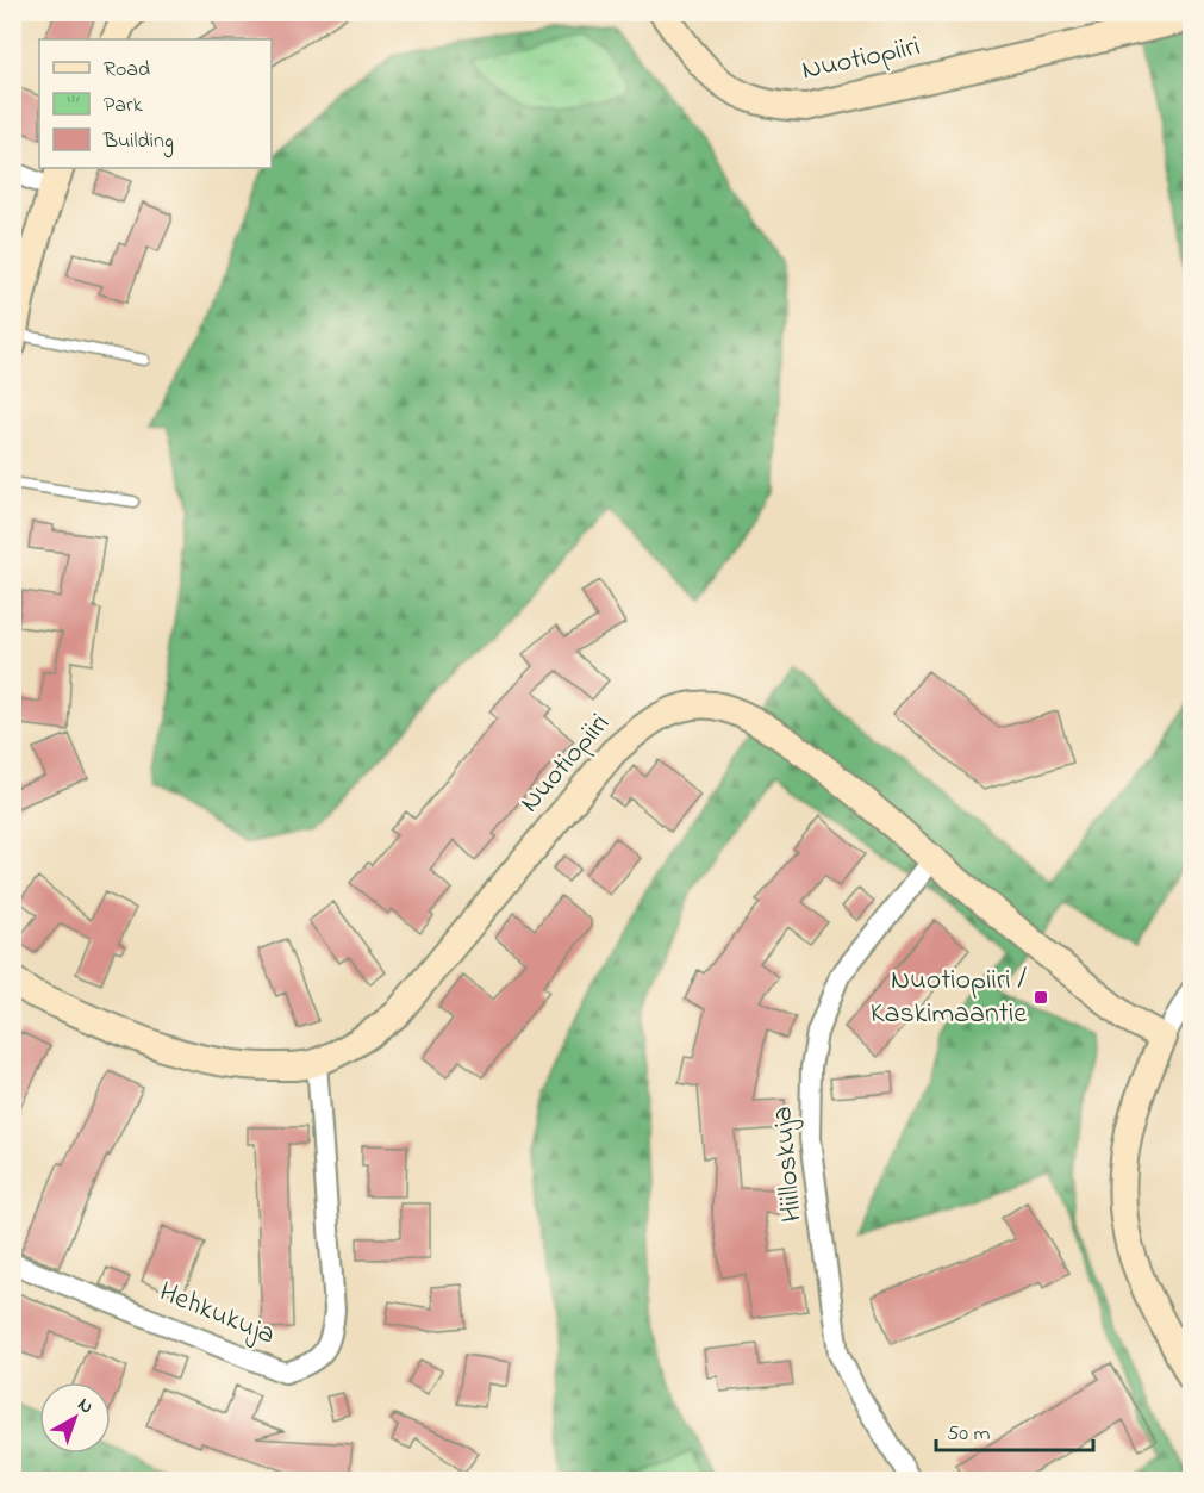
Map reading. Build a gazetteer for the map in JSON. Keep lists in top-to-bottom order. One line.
{"streets":{"street":["Nuotiopiiri","Hiilloskuja","Hehkukuja"]},"crossings":[["Nuotiopiiri","Hiilloskuja"],["Nuotiopiiri","Hehkukuja"]],"places":{"transit":["Nuotiopiiri / Kaskimaantie"]},"legend":["Road","Park","Building"],"scale_bar":"50 m","north":"top right"}
